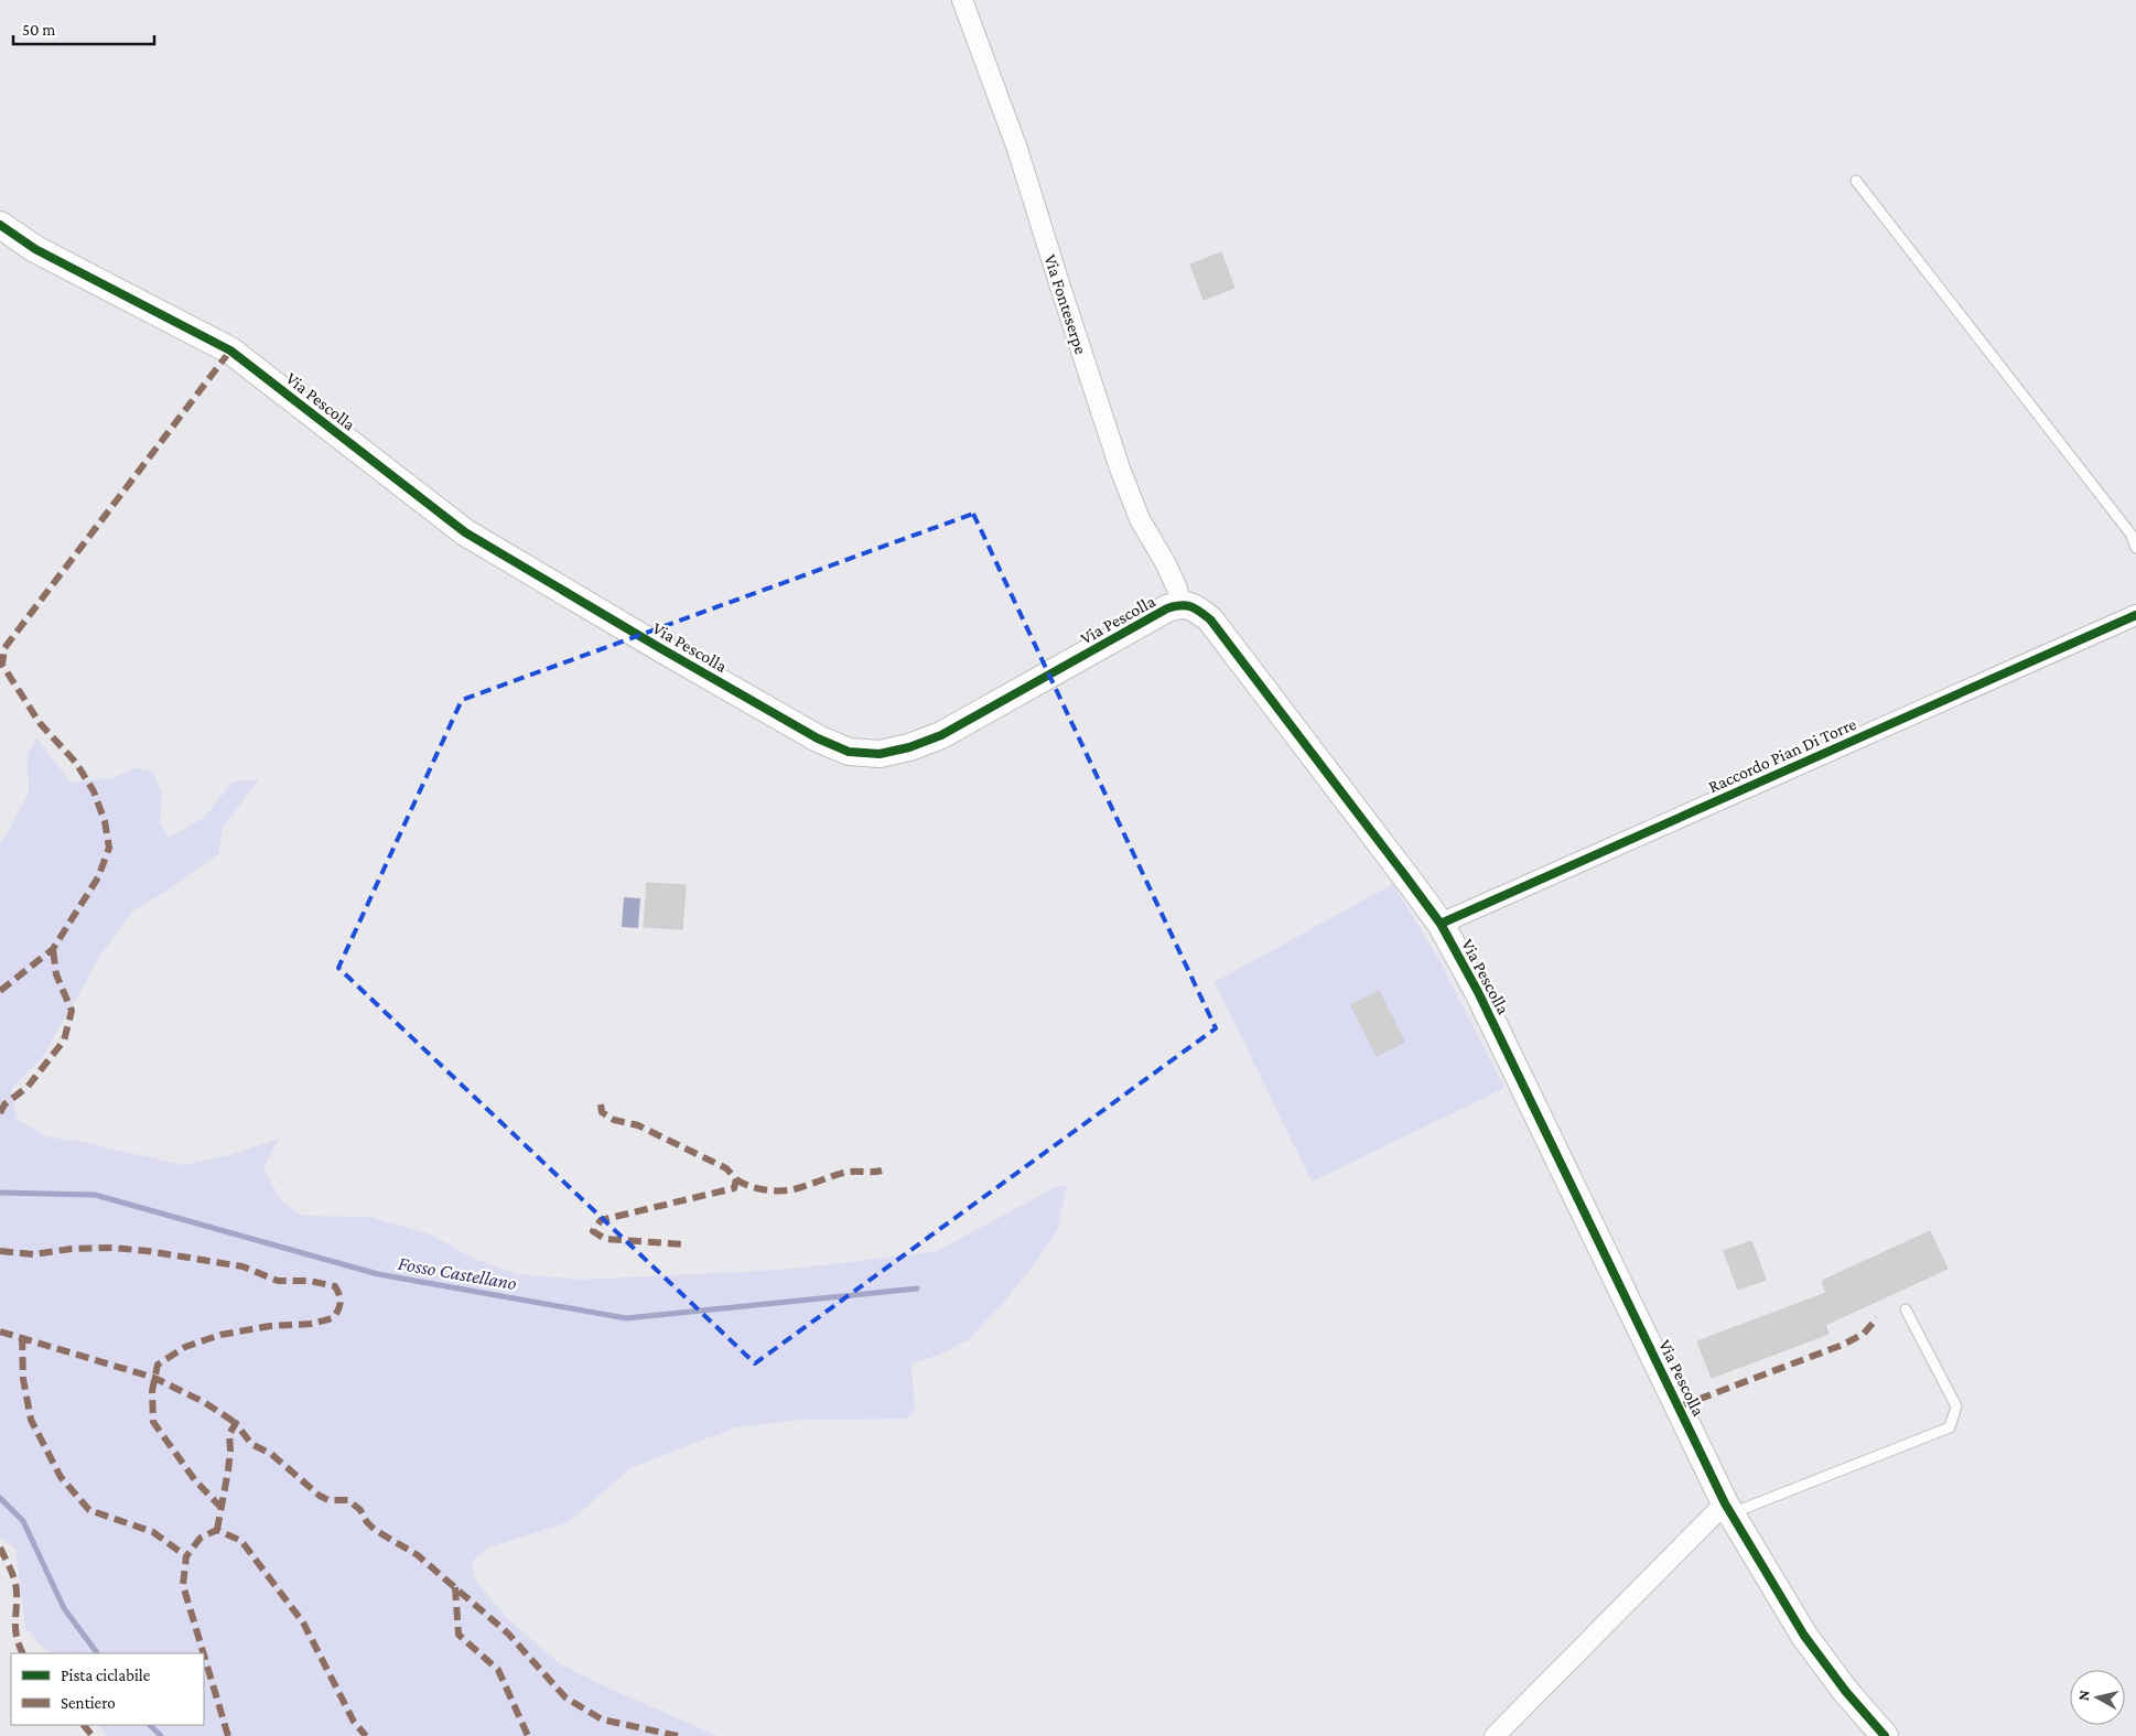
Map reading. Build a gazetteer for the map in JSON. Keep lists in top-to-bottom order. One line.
{"streets":{"street":["Via Fonteserpe","Via Pescolla","Raccordo Pian Di Torre"]},"crossings":[["Via Fonteserpe","Via Pescolla"],["Via Pescolla","Raccordo Pian Di Torre"]],"water":["Fosso Castellano"],"legend":["Pista ciclabile","Sentiero"],"scale_bar":"50 m","north":"left"}
